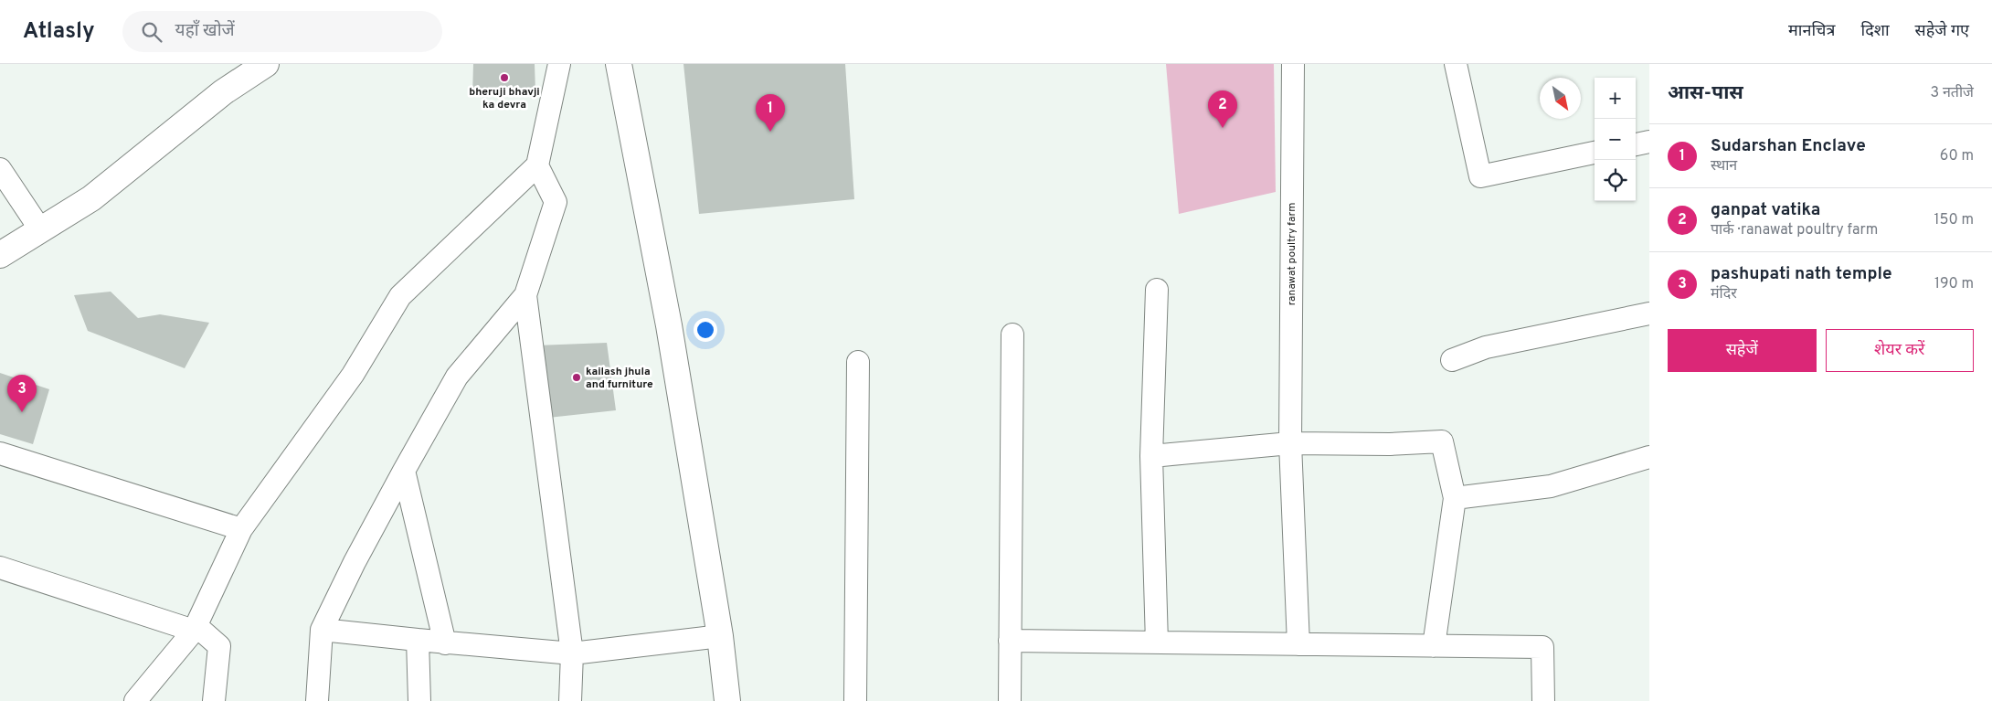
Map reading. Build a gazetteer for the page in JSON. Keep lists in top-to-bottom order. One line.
{"streets":{"street":["ranawat poultry farm"]},"places":["bheruji bhavji ka devra","kailash jhula and furniture"],"north":"bottom right","page":{"header":"Atlasly","search":"यहाँ खोजें","nav":["मानचित्र","दिशा","सहेजे गए"],"heading":["आस-पास","3 नतीजे"],"map_buttons":["+","−"],"pins":["2","1","3"],"list":[{"mark":"1","name":"Sudarshan Enclave","note":"स्थान","value":"60 m"},{"mark":"2","name":"ganpat vatika","note":"पार्क · ranawat poultry farm","value":"150 m"},{"mark":"3","name":"pashupati nath temple","note":"मंदिर","value":"190 m"}],"buttons":["सहेजें","शेयर करें"]}}
